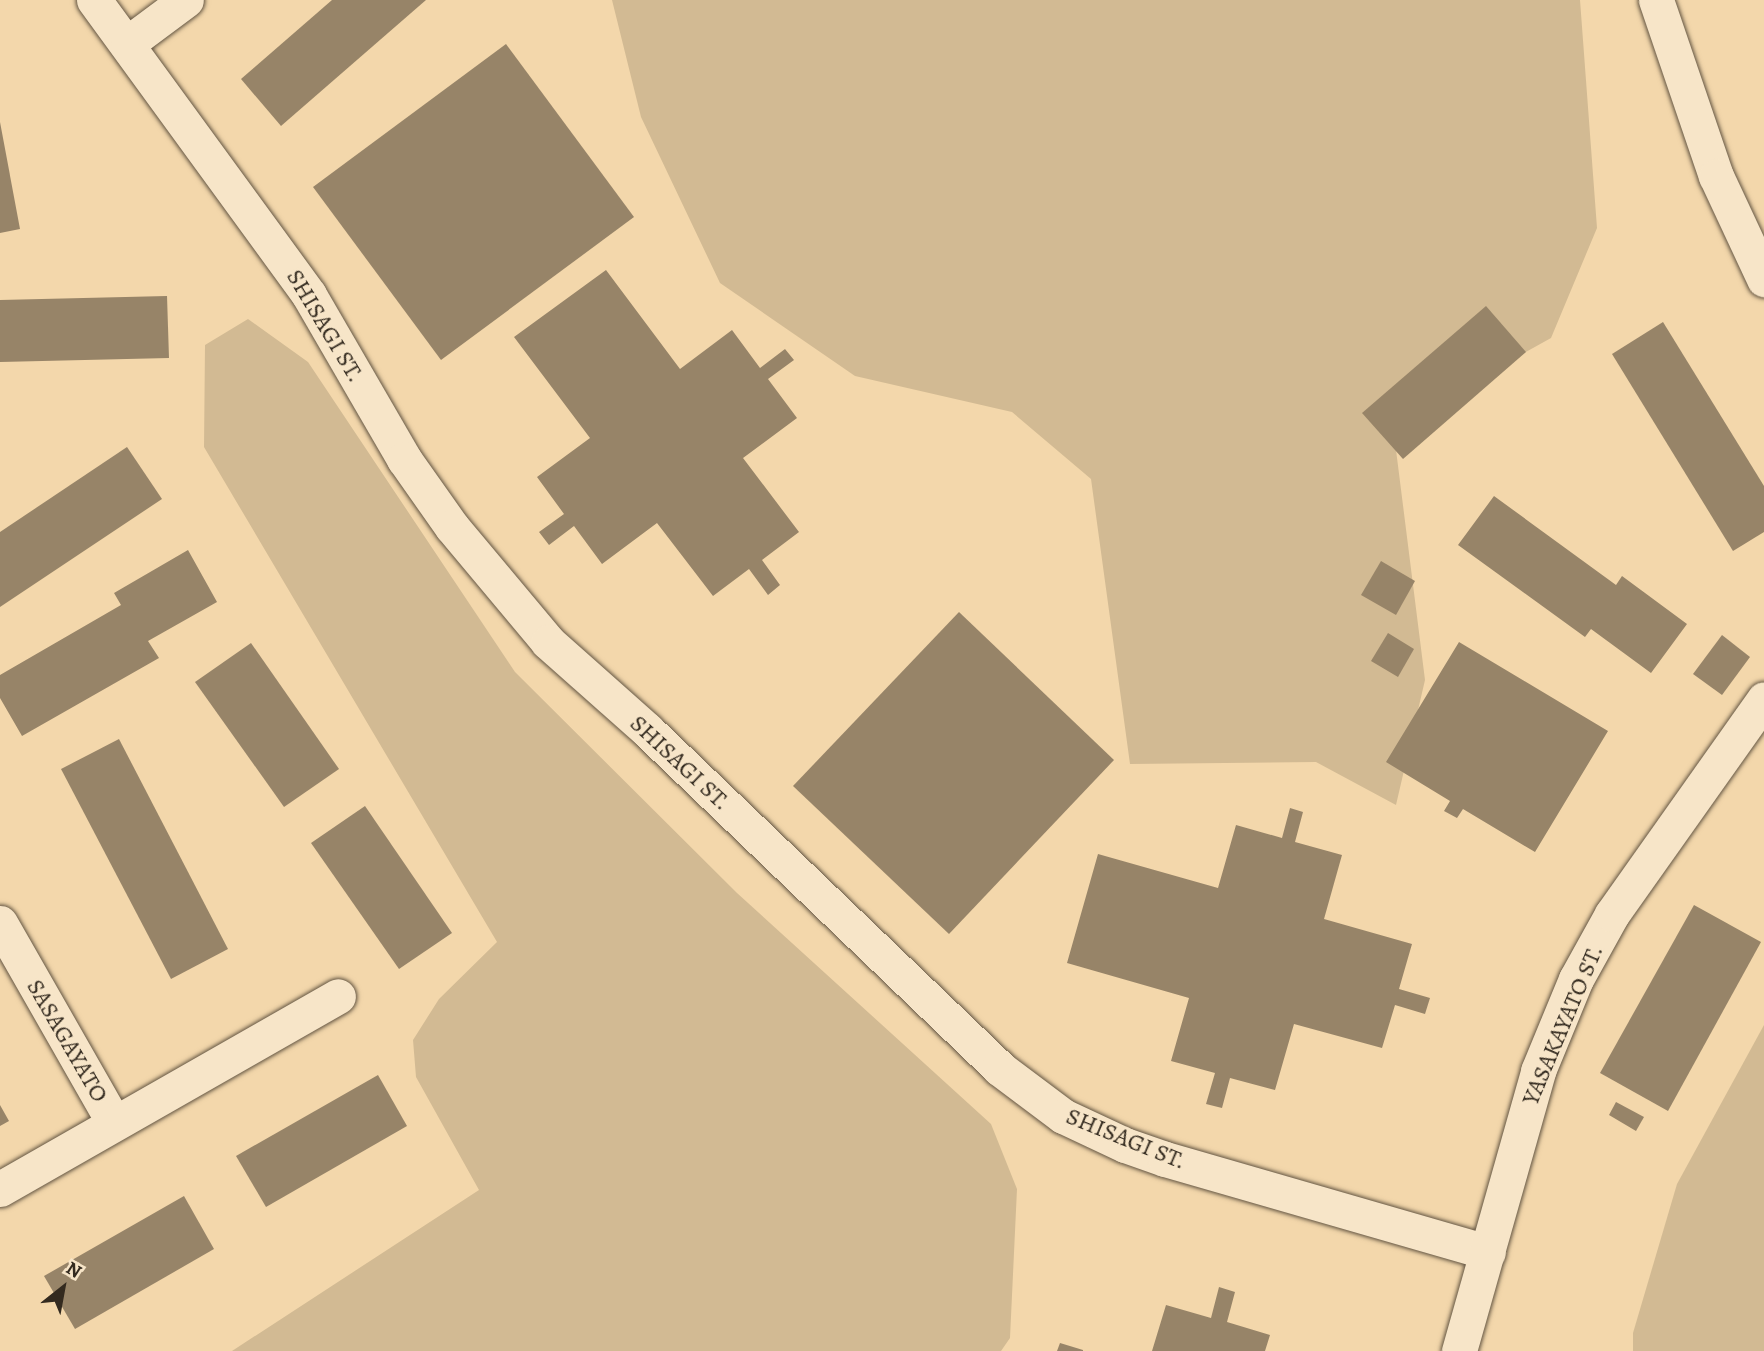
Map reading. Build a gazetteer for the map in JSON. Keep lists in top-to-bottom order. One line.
{"streets":{"lane":["SHISAGI ST.","YASAKAYATO ST.","SASAGAYATO"]},"crossings":[["SHISAGI ST.","YASAKAYATO ST."]],"north":"top right"}
